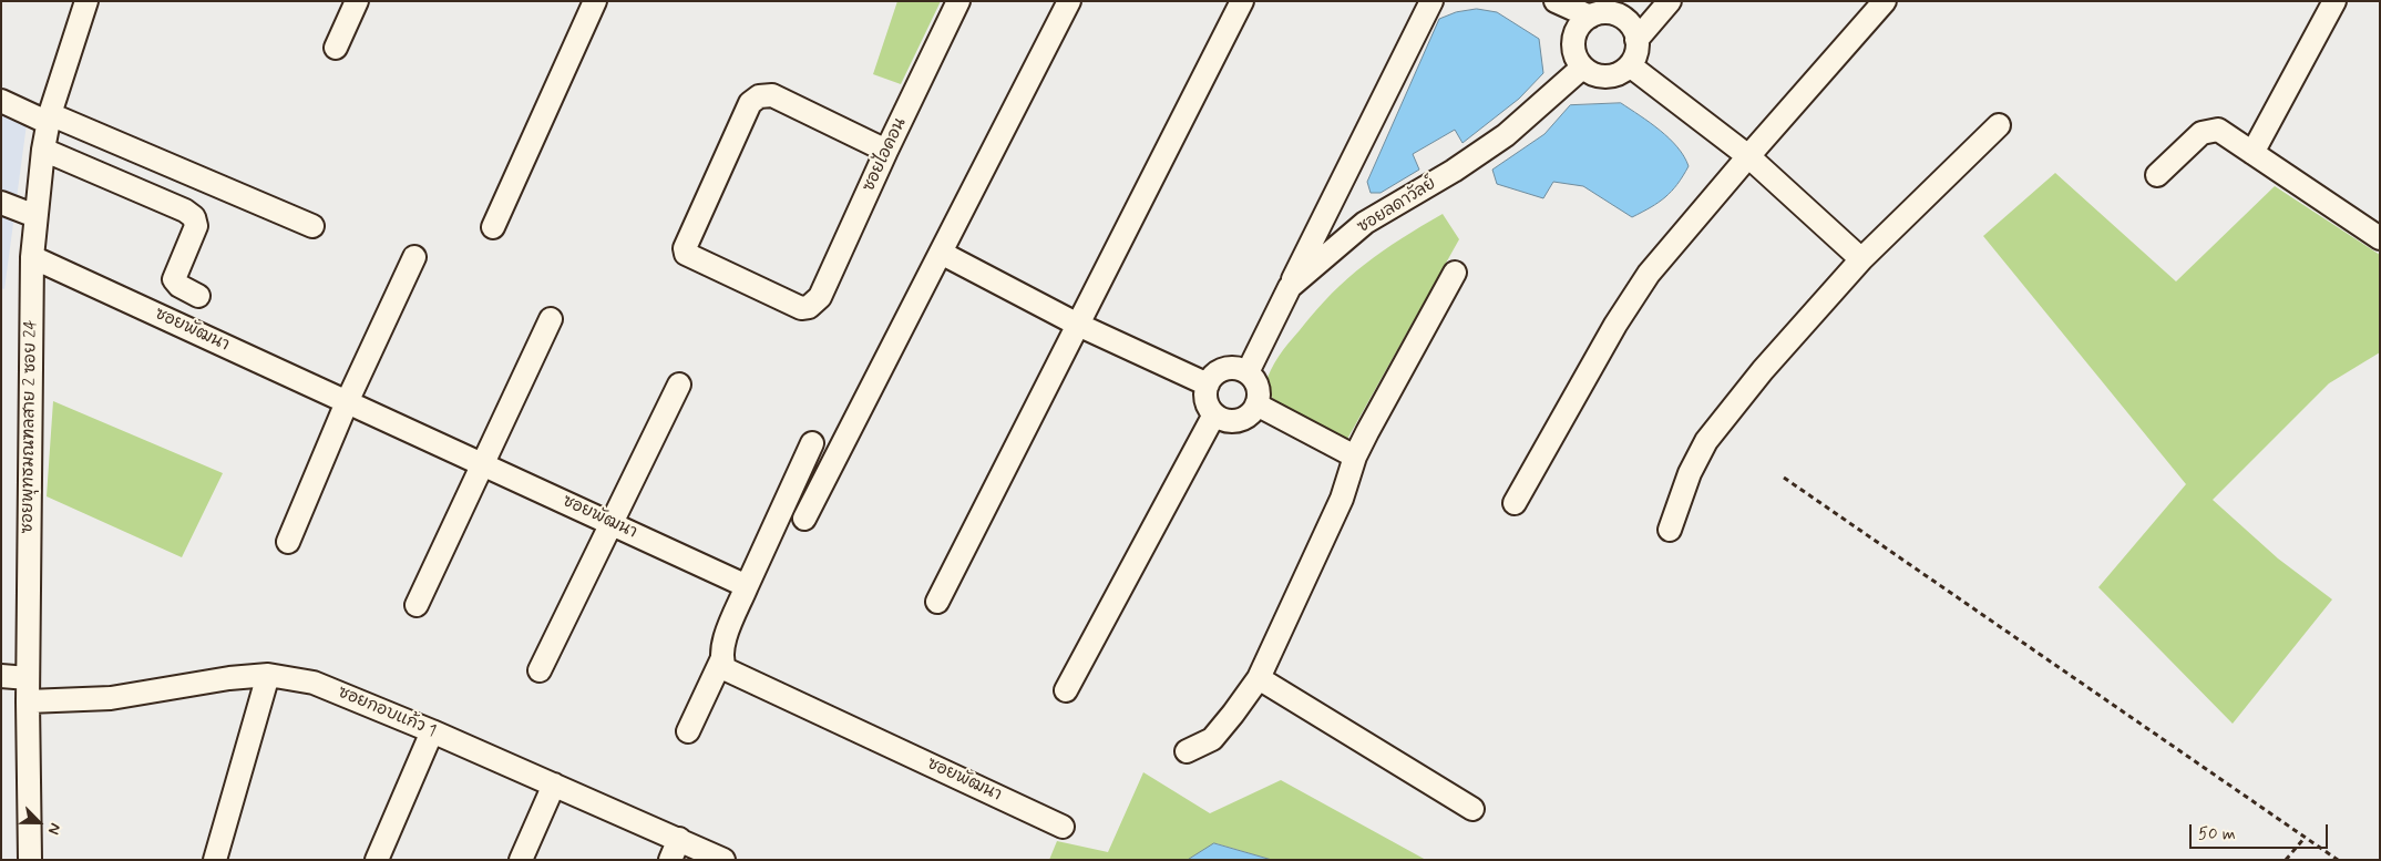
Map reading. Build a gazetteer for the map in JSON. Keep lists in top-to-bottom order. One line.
{"streets":{"street":["ซอยไอคอน","ซอยลดาวัลย์","ซอยพัฒนา","ซอยพุทธมณฑลสาย 2 ซอย 24","ซอยกอบแก้ว 1"]},"crossings":[["ซอยพัฒนา","ซอยพุทธมณฑลสาย 2 ซอย 24"],["ซอยพุทธมณฑลสาย 2 ซอย 24","ซอยกอบแก้ว 1"]],"scale_bar":"50 m","north":"bottom right"}
